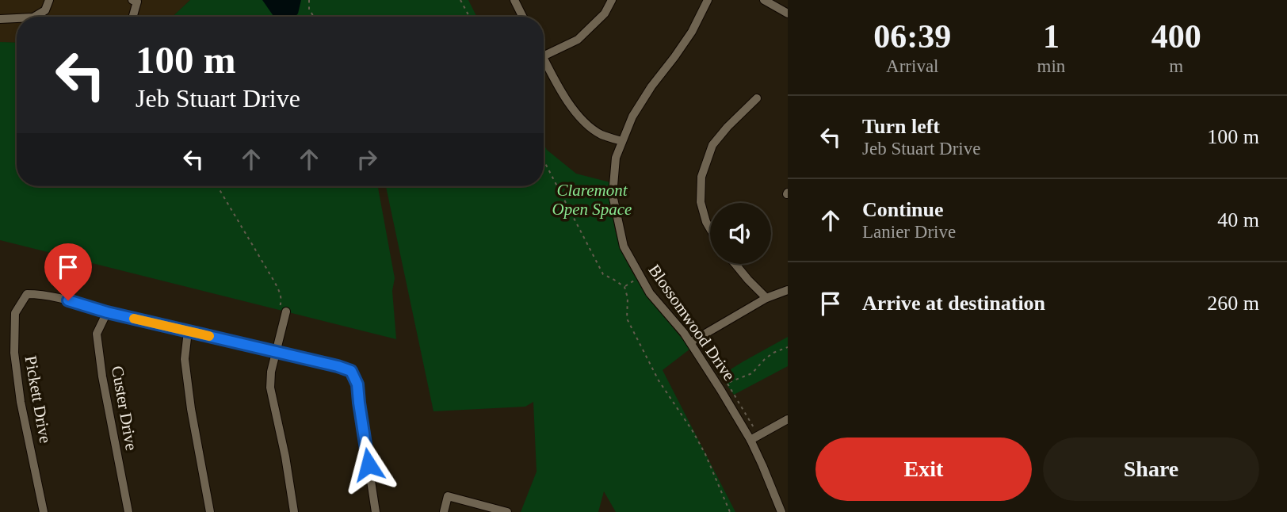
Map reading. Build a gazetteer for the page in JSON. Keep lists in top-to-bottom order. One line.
{"streets":{"street":["Blossomwood Drive","Pickett Drive","Custer Drive"]},"crossings":[["Pickett Drive","Custer Drive"]],"parks":["Claremont Open Space"],"page":{"eta":["06:39","Arrival","1","min","400","m"],"turn":["100 m","Jeb Stuart Drive"],"list":[{"name":"Turn left","note":"Jeb Stuart Drive","value":"100 m"},{"name":"Continue","note":"Lanier Drive","value":"40 m"},{"name":"Arrive at destination","value":"260 m"}],"buttons":["Exit","Share"]}}
